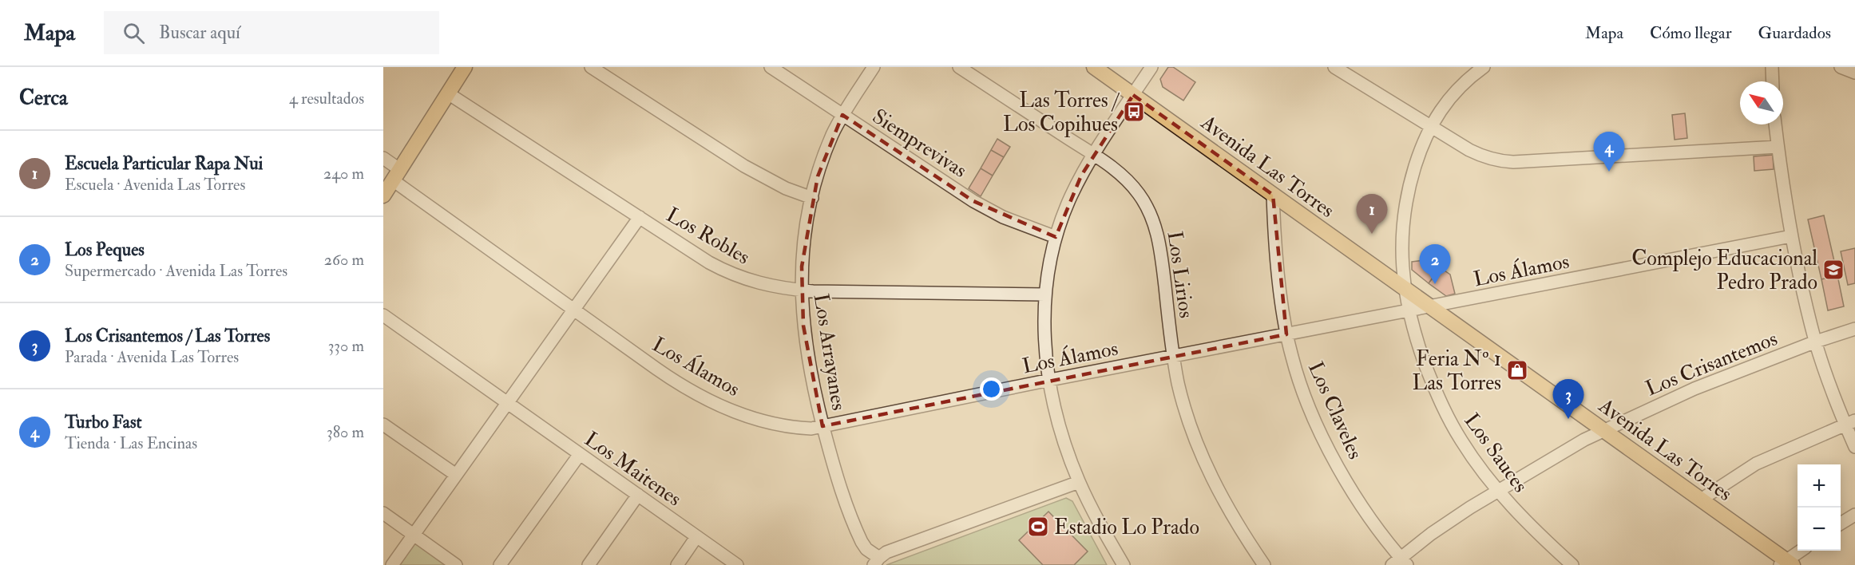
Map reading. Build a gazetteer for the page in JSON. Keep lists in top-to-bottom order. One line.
{"streets":{"main road":["Avenida Las Torres"],"street":["Siemprevivas","Los Robles","Los Álamos","Los Lirios","Los Arrayanes","Los Crisantemos","Los Claveles","Los Sauces","Los Maitenes"]},"crossings":[["Siemprevivas","Los Arrayanes"],["Avenida Las Torres","Los Álamos"],["Avenida Las Torres","Los Crisantemos"],["Avenida Las Torres","Los Claveles"],["Avenida Las Torres","Los Sauces"],["Los Robles","Los Arrayanes"],["Los Álamos","Los Lirios"],["Los Álamos","Los Arrayanes"],["Los Álamos","Los Claveles"],["Los Álamos","Los Sauces"],["Los Crisantemos","Los Claveles"],["Los Crisantemos","Los Sauces"]],"places":{"bus stop":["Las Torres / Los Copihues"],"school or university":["Complejo Educacional Pedro Prado"],"shop":["Feria Nº 1 Las Torres"],"sports":["Estadio Lo Prado"]},"north":"top left","page":{"header":"Mapa","search":"Buscar aquí","nav":["Mapa","Cómo llegar","Guardados"],"heading":["Cerca","4 resultados"],"list":[{"mark":"1","name":"Escuela Particular Rapa Nui","note":"Escuela · Avenida Las Torres","value":"240 m"},{"mark":"2","name":"Los Peques","note":"Supermercado · Avenida Las Torres","value":"260 m"},{"mark":"3","name":"Los Crisantemos / Las Torres","note":"Parada · Avenida Las Torres","value":"330 m"},{"mark":"4","name":"Turbo Fast","note":"Tienda · Las Encinas","value":"380 m"}],"pins":["4","1","2","3"],"map_buttons":["+","−"]}}
